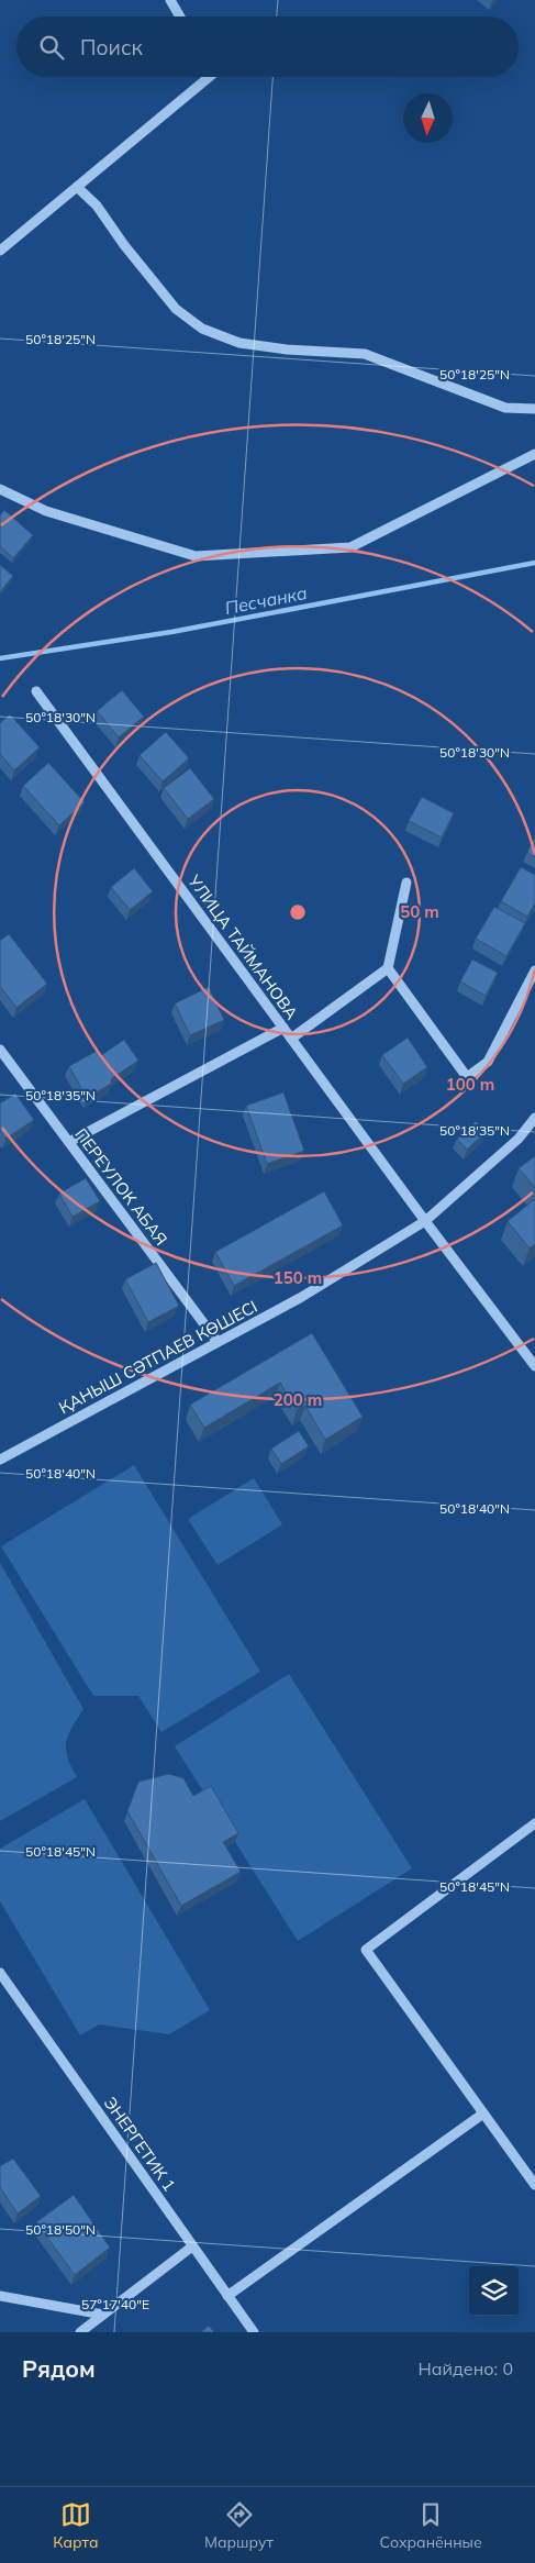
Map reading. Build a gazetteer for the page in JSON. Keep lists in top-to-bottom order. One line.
{"streets":{"street":["УЛИЦА ТАЙМАНОВА","ПЕРЕУЛОК АБАЯ","ҚАНЫШ СӘТПАЕВ КӨШЕСІ","ЭНЕРГЕТИК 1"]},"crossings":[["УЛИЦА ТАЙМАНОВА","ҚАНЫШ СӘТПАЕВ КӨШЕСІ"],["ПЕРЕУЛОК АБАЯ","ҚАНЫШ СӘТПАЕВ КӨШЕСІ"]],"water":["Песчанка"],"north":"bottom","page":{"search":"Поиск","heading":["Рядом","Найдено: 0"],"nav":["Карта","Маршрут","Сохранённые"]},"coordinates":["50°18'25\"N","50°18'30\"N","50°18'35\"N","50°18'40\"N","50°18'45\"N","50°18'50\"N","57°17'40\"E"],"rings":["50 m","100 m","150 m","200 m"]}
